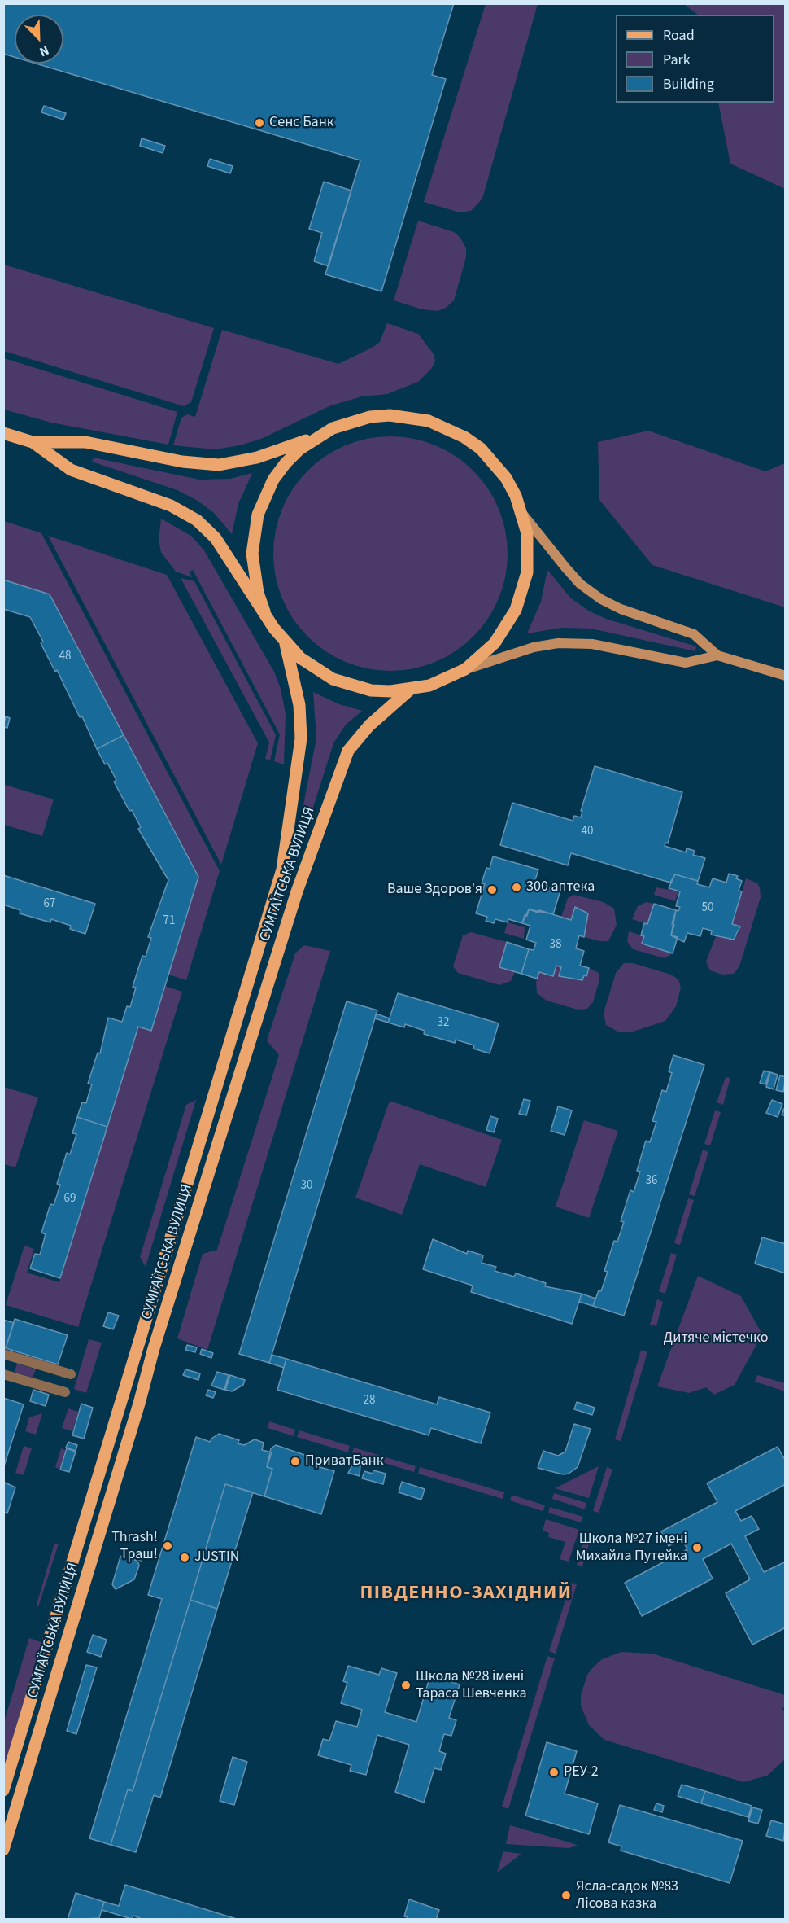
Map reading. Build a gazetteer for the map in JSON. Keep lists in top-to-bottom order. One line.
{"streets":{"main road":["СУМГАЇТСЬКА ВУЛИЦЯ"]},"districts":["ПІВДЕННО-ЗАХІДНИЙ"],"parks":["Дитяче містечко"],"places":["Сенс Банк","300 аптека","Ваше Здоров'я","ПриватБанк","Thrash! Траш!","Школа №27 імені Михайла Путейка","JUSTIN","Школа №28 імені Тараса Шевченка","РЕУ-2","Ясла-садок №83 Лісова казка"],"house_numbers":["48","40","67","50","71","38","32","36","30","69","28"],"legend":["Road","Park","Building"],"north":"bottom right"}
